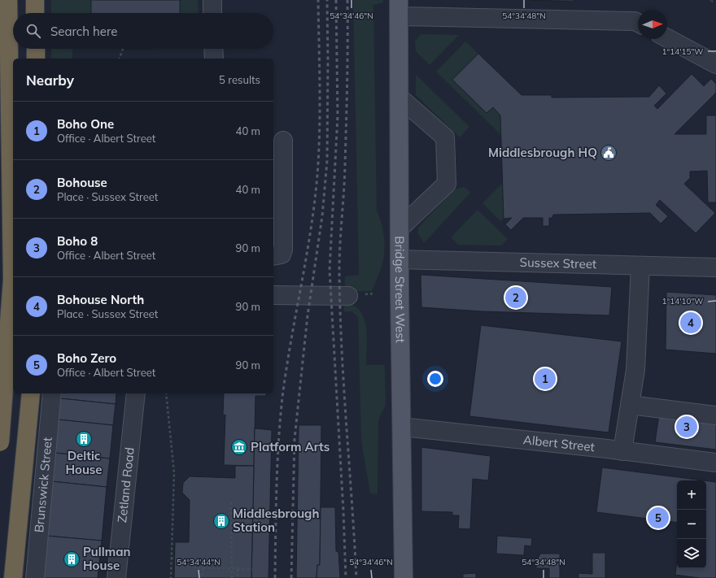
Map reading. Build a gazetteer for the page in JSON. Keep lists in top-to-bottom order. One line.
{"streets":{"main road":["Bridge Street West"],"street":["Sussex Street","Albert Street","Brunswick Street","Zetland Road"]},"crossings":[["Sussex Street","Bridge Street West"],["Bridge Street West","Albert Street"]],"places":{"public building":["Middlesbrough HQ"],"building":["Deltic House","Middlesbrough Station","Pullman House"],"museum":["Platform Arts"]},"north":"right","page":{"search":"Search here","heading":["Nearby","5 results"],"list":[{"mark":"1","name":"Boho One","note":"Office · Albert Street","value":"40 m"},{"mark":"2","name":"Bohouse","note":"Place · Sussex Street","value":"40 m"},{"mark":"3","name":"Boho 8","note":"Office · Albert Street","value":"90 m"},{"mark":"4","name":"Bohouse North","note":"Place · Sussex Street","value":"90 m"},{"mark":"5","name":"Boho Zero","note":"Office · Albert Street","value":"90 m"}],"pins":["2","4","1","3","5"],"map_buttons":["+","−"]},"coordinates":["54°34'46\"N","54°34'48\"N","1°14'15\"W","1°14'10\"W","54°34'44\"N"]}
